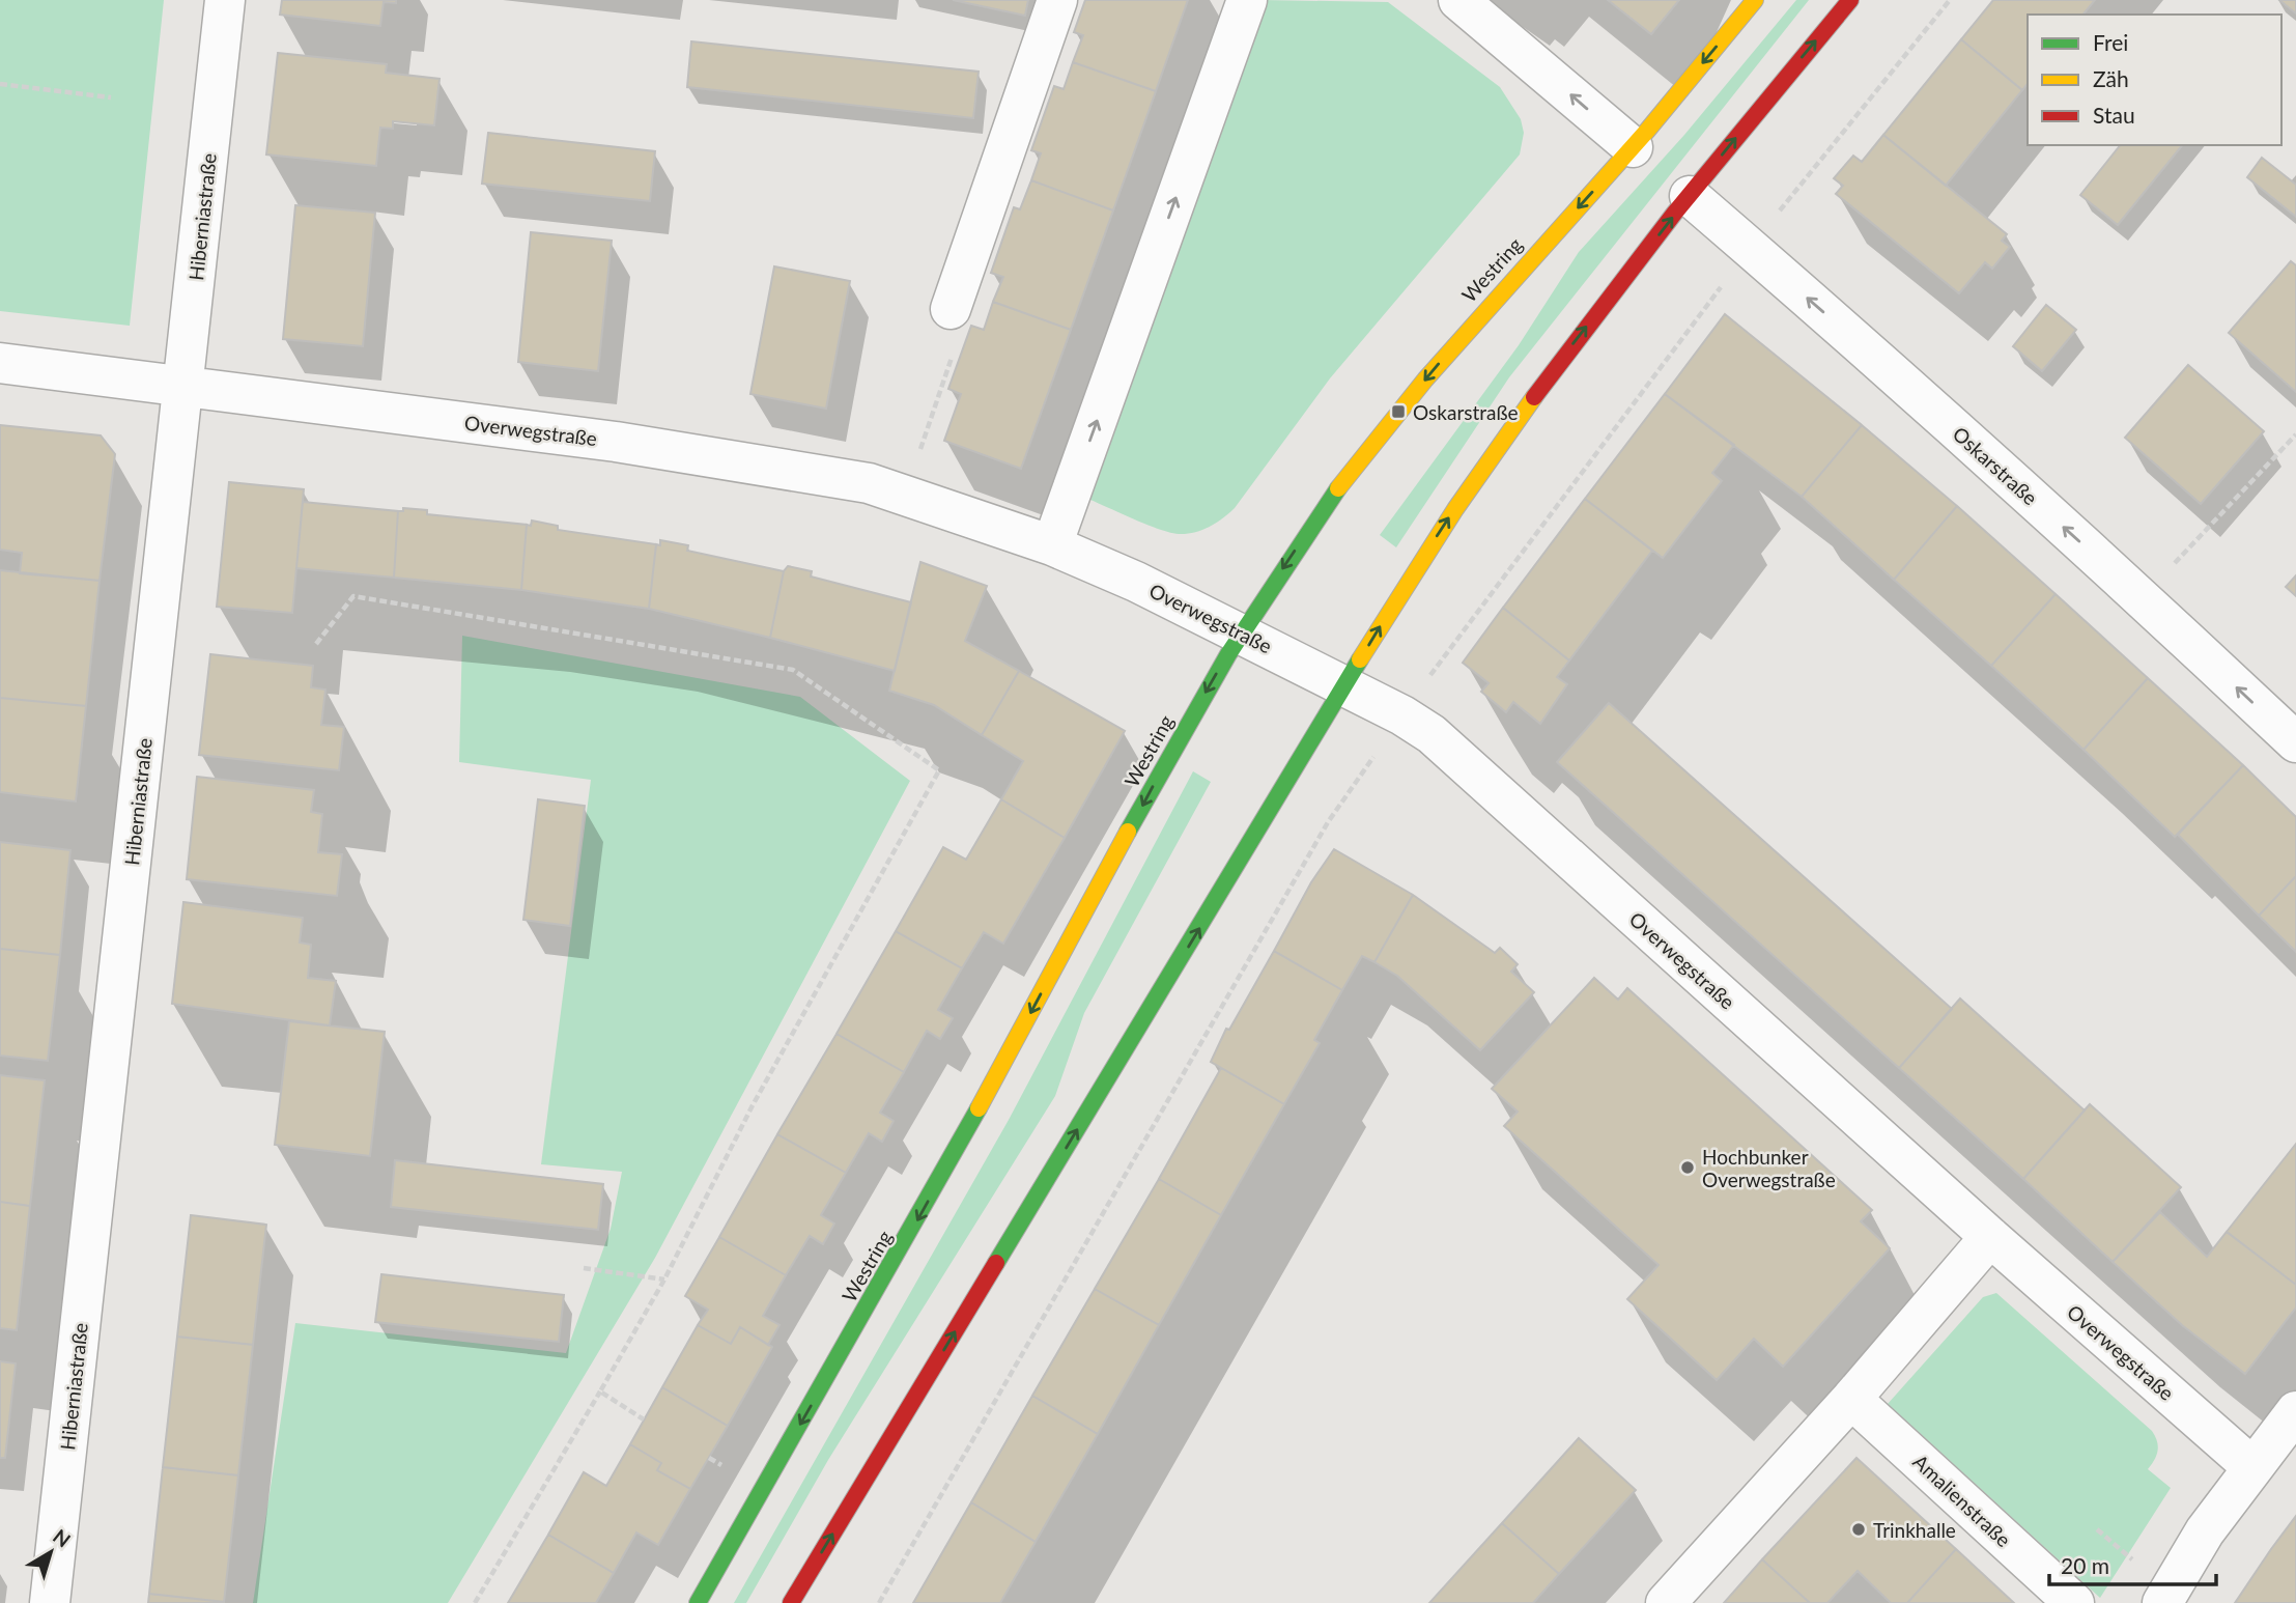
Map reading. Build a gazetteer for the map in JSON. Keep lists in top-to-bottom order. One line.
{"streets":{"main road":["Westring"],"street":["Hiberniastraße","Overwegstraße","Oskarstraße","Amalienstraße"]},"crossings":[["Hiberniastraße","Overwegstraße"],["Westring","Overwegstraße"]],"one_way":["Oskarstraße"],"places":{"transit":["Oskarstraße"],"other":["Hochbunker Overwegstraße","Trinkhalle"]},"legend":["Frei","Zäh","Stau"],"scale_bar":"20 m","north":"top right"}
